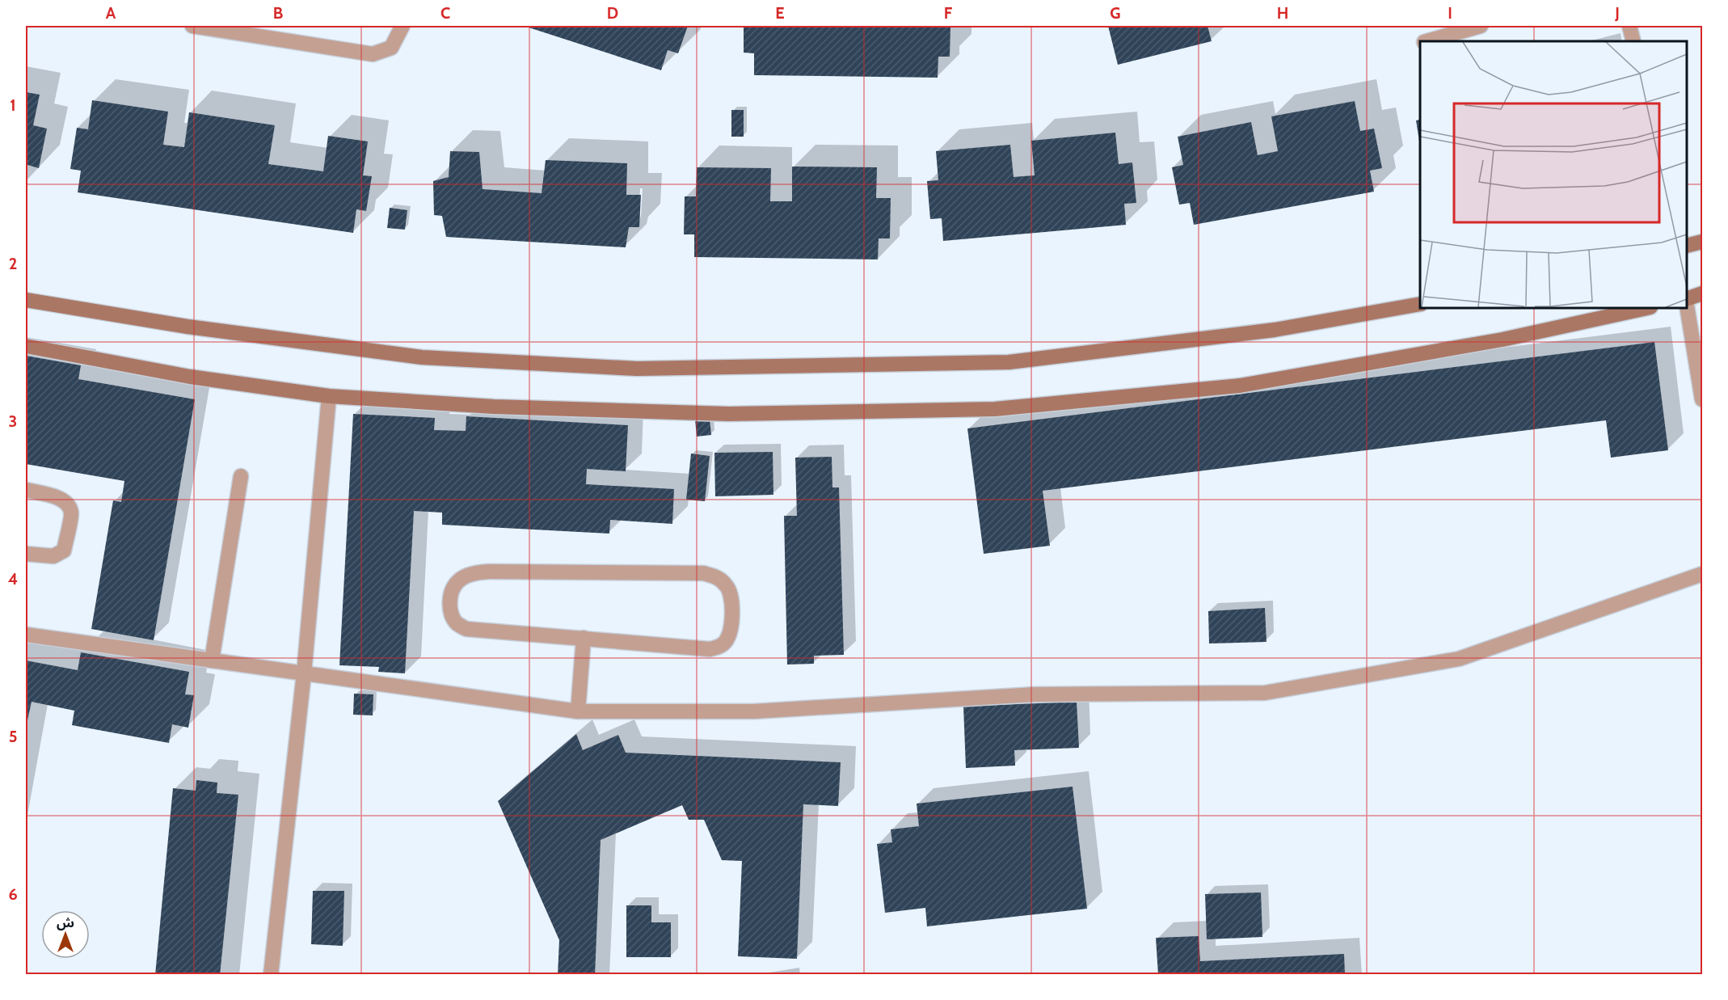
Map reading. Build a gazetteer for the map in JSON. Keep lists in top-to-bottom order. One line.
{"north":"top","grid":{"columns":["A","B","C","D","E","F","G","H","I","J"],"rows":["1","2","3","4","5","6"]}}
